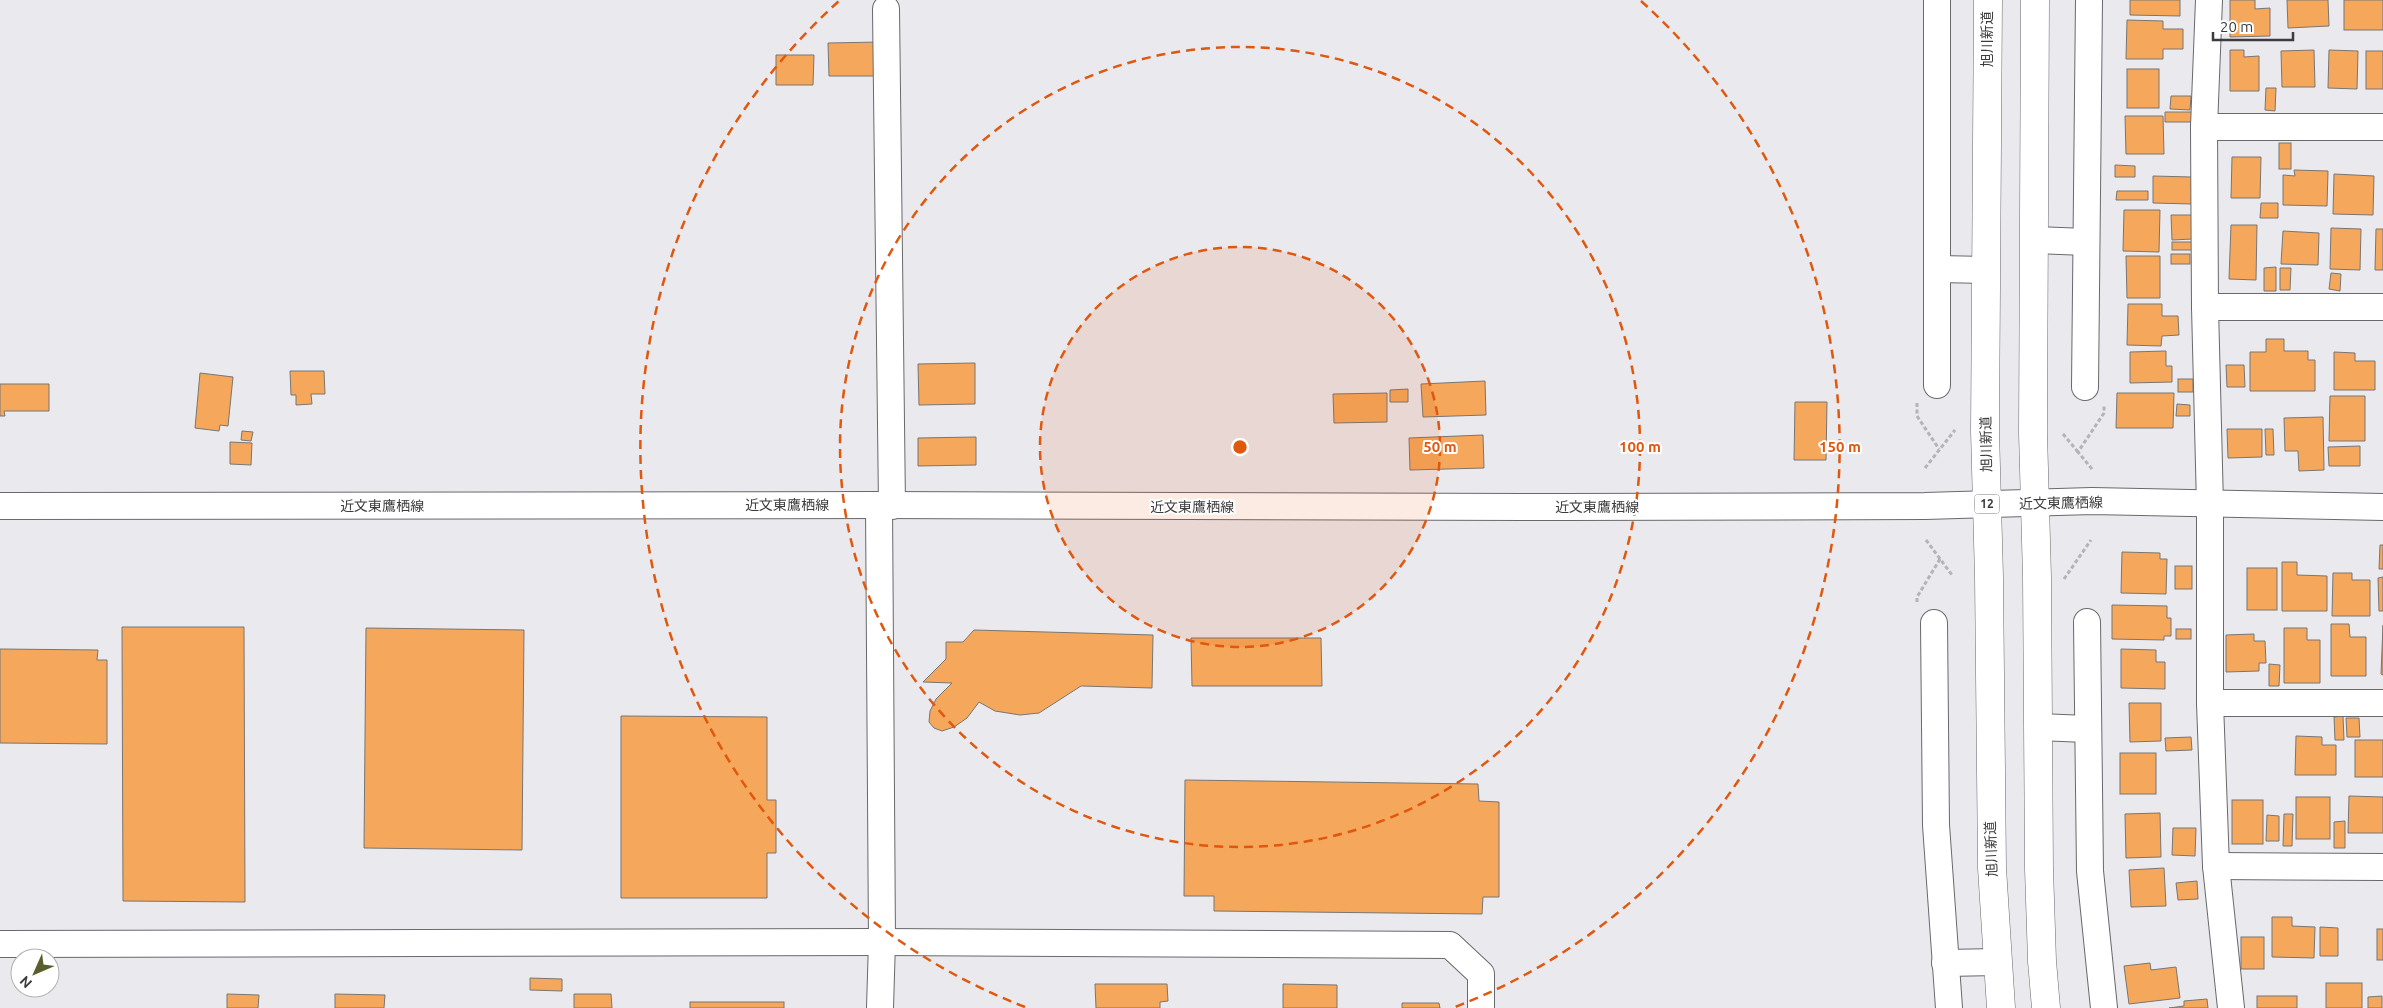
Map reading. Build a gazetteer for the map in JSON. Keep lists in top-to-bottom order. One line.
{"streets":{"highway":["旭川新道","12"],"street":["近文東鷹栖線"]},"crossings":[["旭川新道","近文東鷹栖線"]],"scale_bar":"20 m","north":"bottom left","rings":["50 m","100 m","150 m"]}
